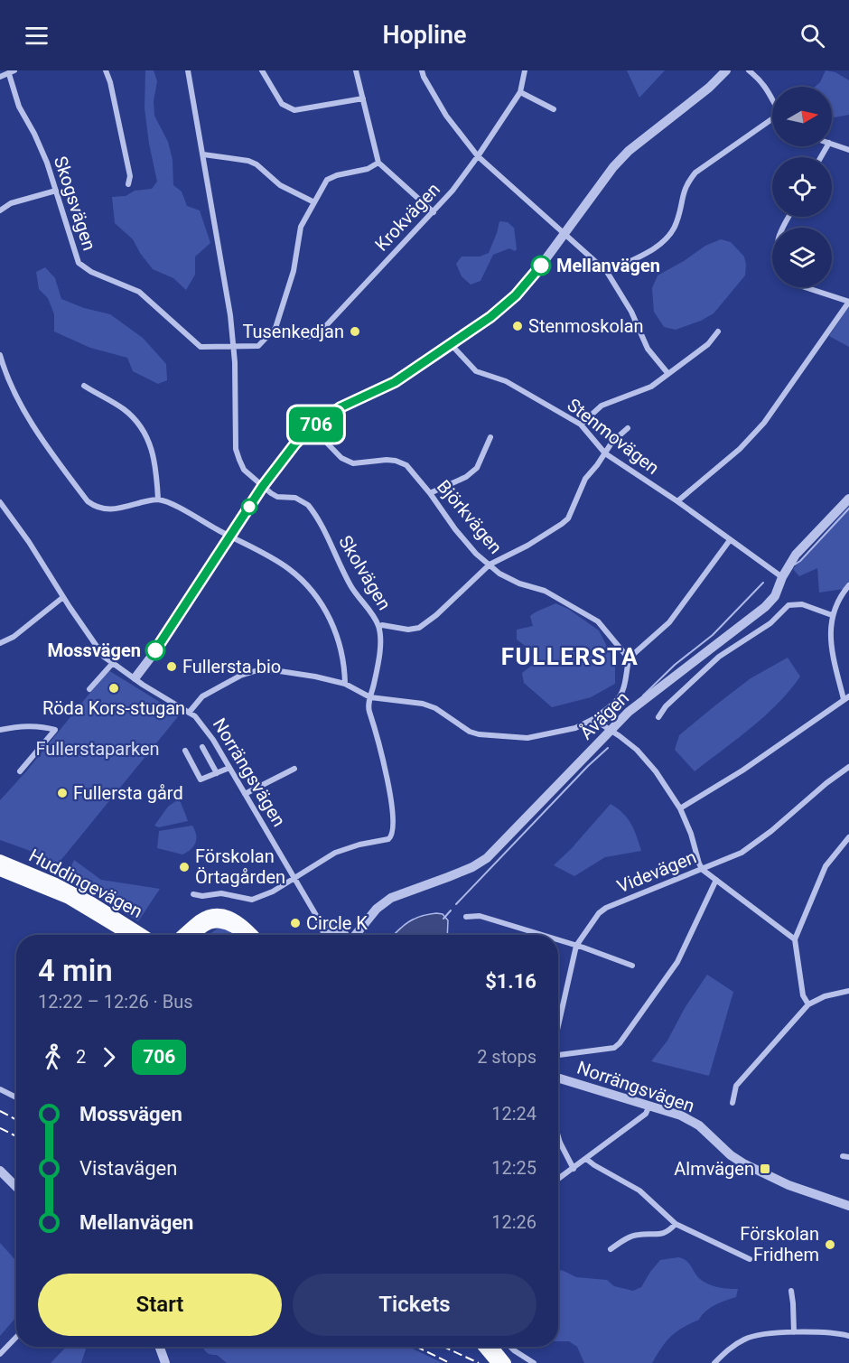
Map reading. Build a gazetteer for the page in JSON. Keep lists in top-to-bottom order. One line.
{"streets":{"main road":["Huddingevägen"],"street":["Skogsvägen","Krokvägen","Stenmovägen","Björkvägen","Skolvägen","Åvägen","Norrängsvägen","Videvägen"]},"crossings":[["Skogsvägen","Krokvägen"],["Skogsvägen","Skolvägen"],["Stenmovägen","Åvägen"],["Skolvägen","Norrängsvägen"]],"districts":["FULLERSTA"],"parks":["Fullerstaparken"],"places":{"other":["Mellanvägen","Stenmoskolan","Tusenkedjan","Mossvägen","Fullersta bio","Röda Kors-stugan","Fullersta gård","Förskolan Örtagården","Circle K","Förskolan Fridhem"],"transit":["Almvägen"]},"lines":["bus line 706"],"north":"right","page":{"header":"Hopline","on_map":"706","heading":["4 min","12:22 – 12:26 · Bus","$1.16"],"legs":["2","706","2 stops"],"list":[{"name":"Mossvägen","value":"12:24"},{"name":"Vistavägen","value":"12:25"},{"name":"Mellanvägen","value":"12:26"}],"buttons":["Start","Tickets"]}}
